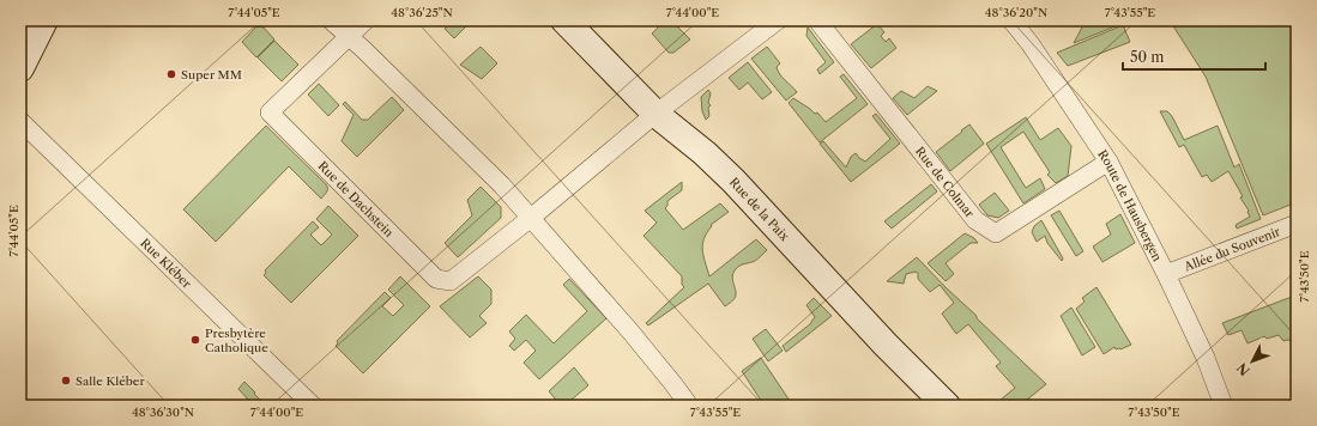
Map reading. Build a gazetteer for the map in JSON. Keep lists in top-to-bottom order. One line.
{"streets":{"street":["Rue de Colmar","Rue de Dachstein","Route de Hausbergen","Rue de la Paix","Allée du Souvenir","Rue Kléber"]},"crossings":[["Rue de Colmar","Route de Hausbergen"],["Rue de Dachstein","Rue de la Paix"],["Route de Hausbergen","Allée du Souvenir"]],"places":["Super MM","Presbytère Catholique","Salle Kléber"],"scale_bar":"50 m","north":"bottom left","coordinates":["7°44'05\"E","48°36'25\"N","7°44'00\"E","48°36'20\"N","7°43'55\"E","7°43'50\"E","48°36'30\"N"]}
